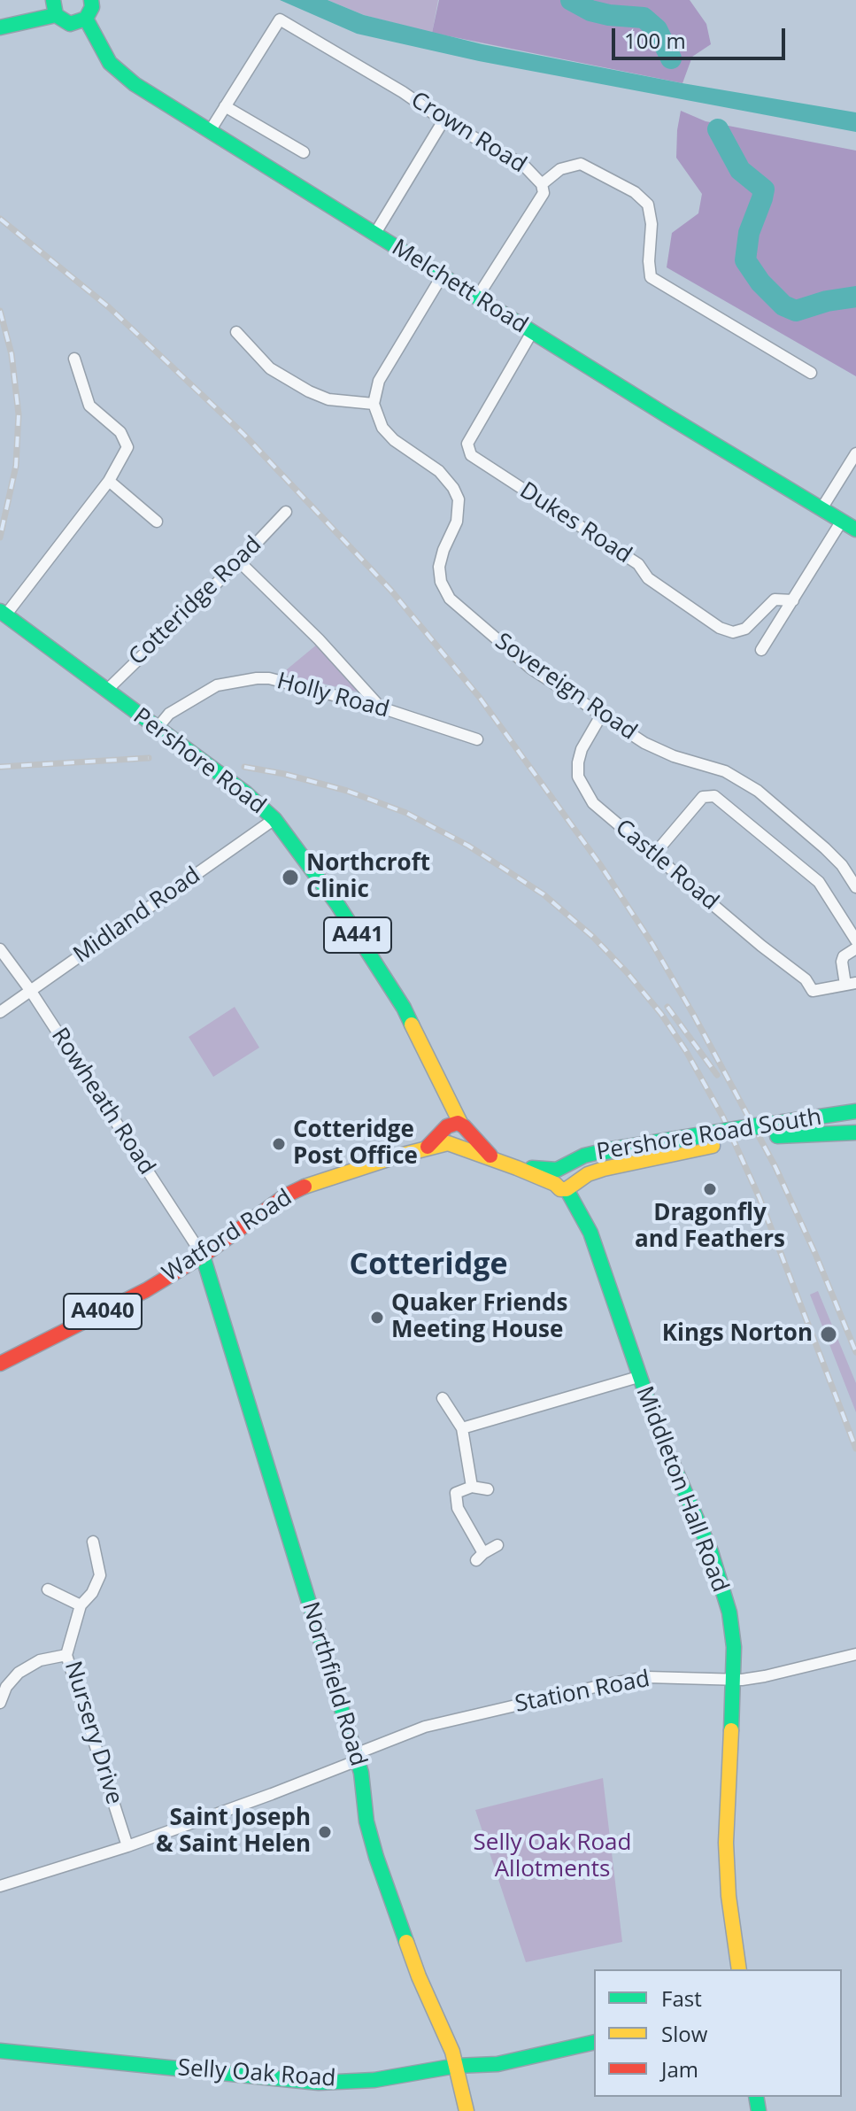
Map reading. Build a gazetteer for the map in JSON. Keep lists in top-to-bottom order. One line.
{"streets":{"main road":["Melchett Road","Pershore Road","A441","Pershore Road South","Watford Road","A4040","Middleton Hall Road","Northfield Road","Selly Oak Road"],"street":["Crown Road","Dukes Road","Cotteridge Road","Sovereign Road","Holly Road","Castle Road","Midland Road","Rowheath Road","Station Road","Nursery Drive"]},"crossings":[["Melchett Road","Dukes Road"],["Cotteridge Road","Pershore Road"],["Sovereign Road","Castle Road"],["Holly Road","Pershore Road"],["Pershore Road","Midland Road"],["Pershore Road","Watford Road"],["Midland Road","Rowheath Road"],["Rowheath Road","Watford Road"],["Rowheath Road","Northfield Road"],["Pershore Road South","Middleton Hall Road"],["Watford Road","Northfield Road"],["Middleton Hall Road","Station Road"],["Northfield Road","Station Road"],["Northfield Road","Selly Oak Road"],["Station Road","Nursery Drive"]],"districts":["Cotteridge"],"parks":["Selly Oak Road Allotments"],"places":["Northcroft Clinic","Cotteridge Post Office","Dragonfly and Feathers","Quaker Friends Meeting House","Kings Norton","Saint Joseph & Saint Helen"],"legend":["Fast","Slow","Jam"],"scale_bar":"100 m"}
